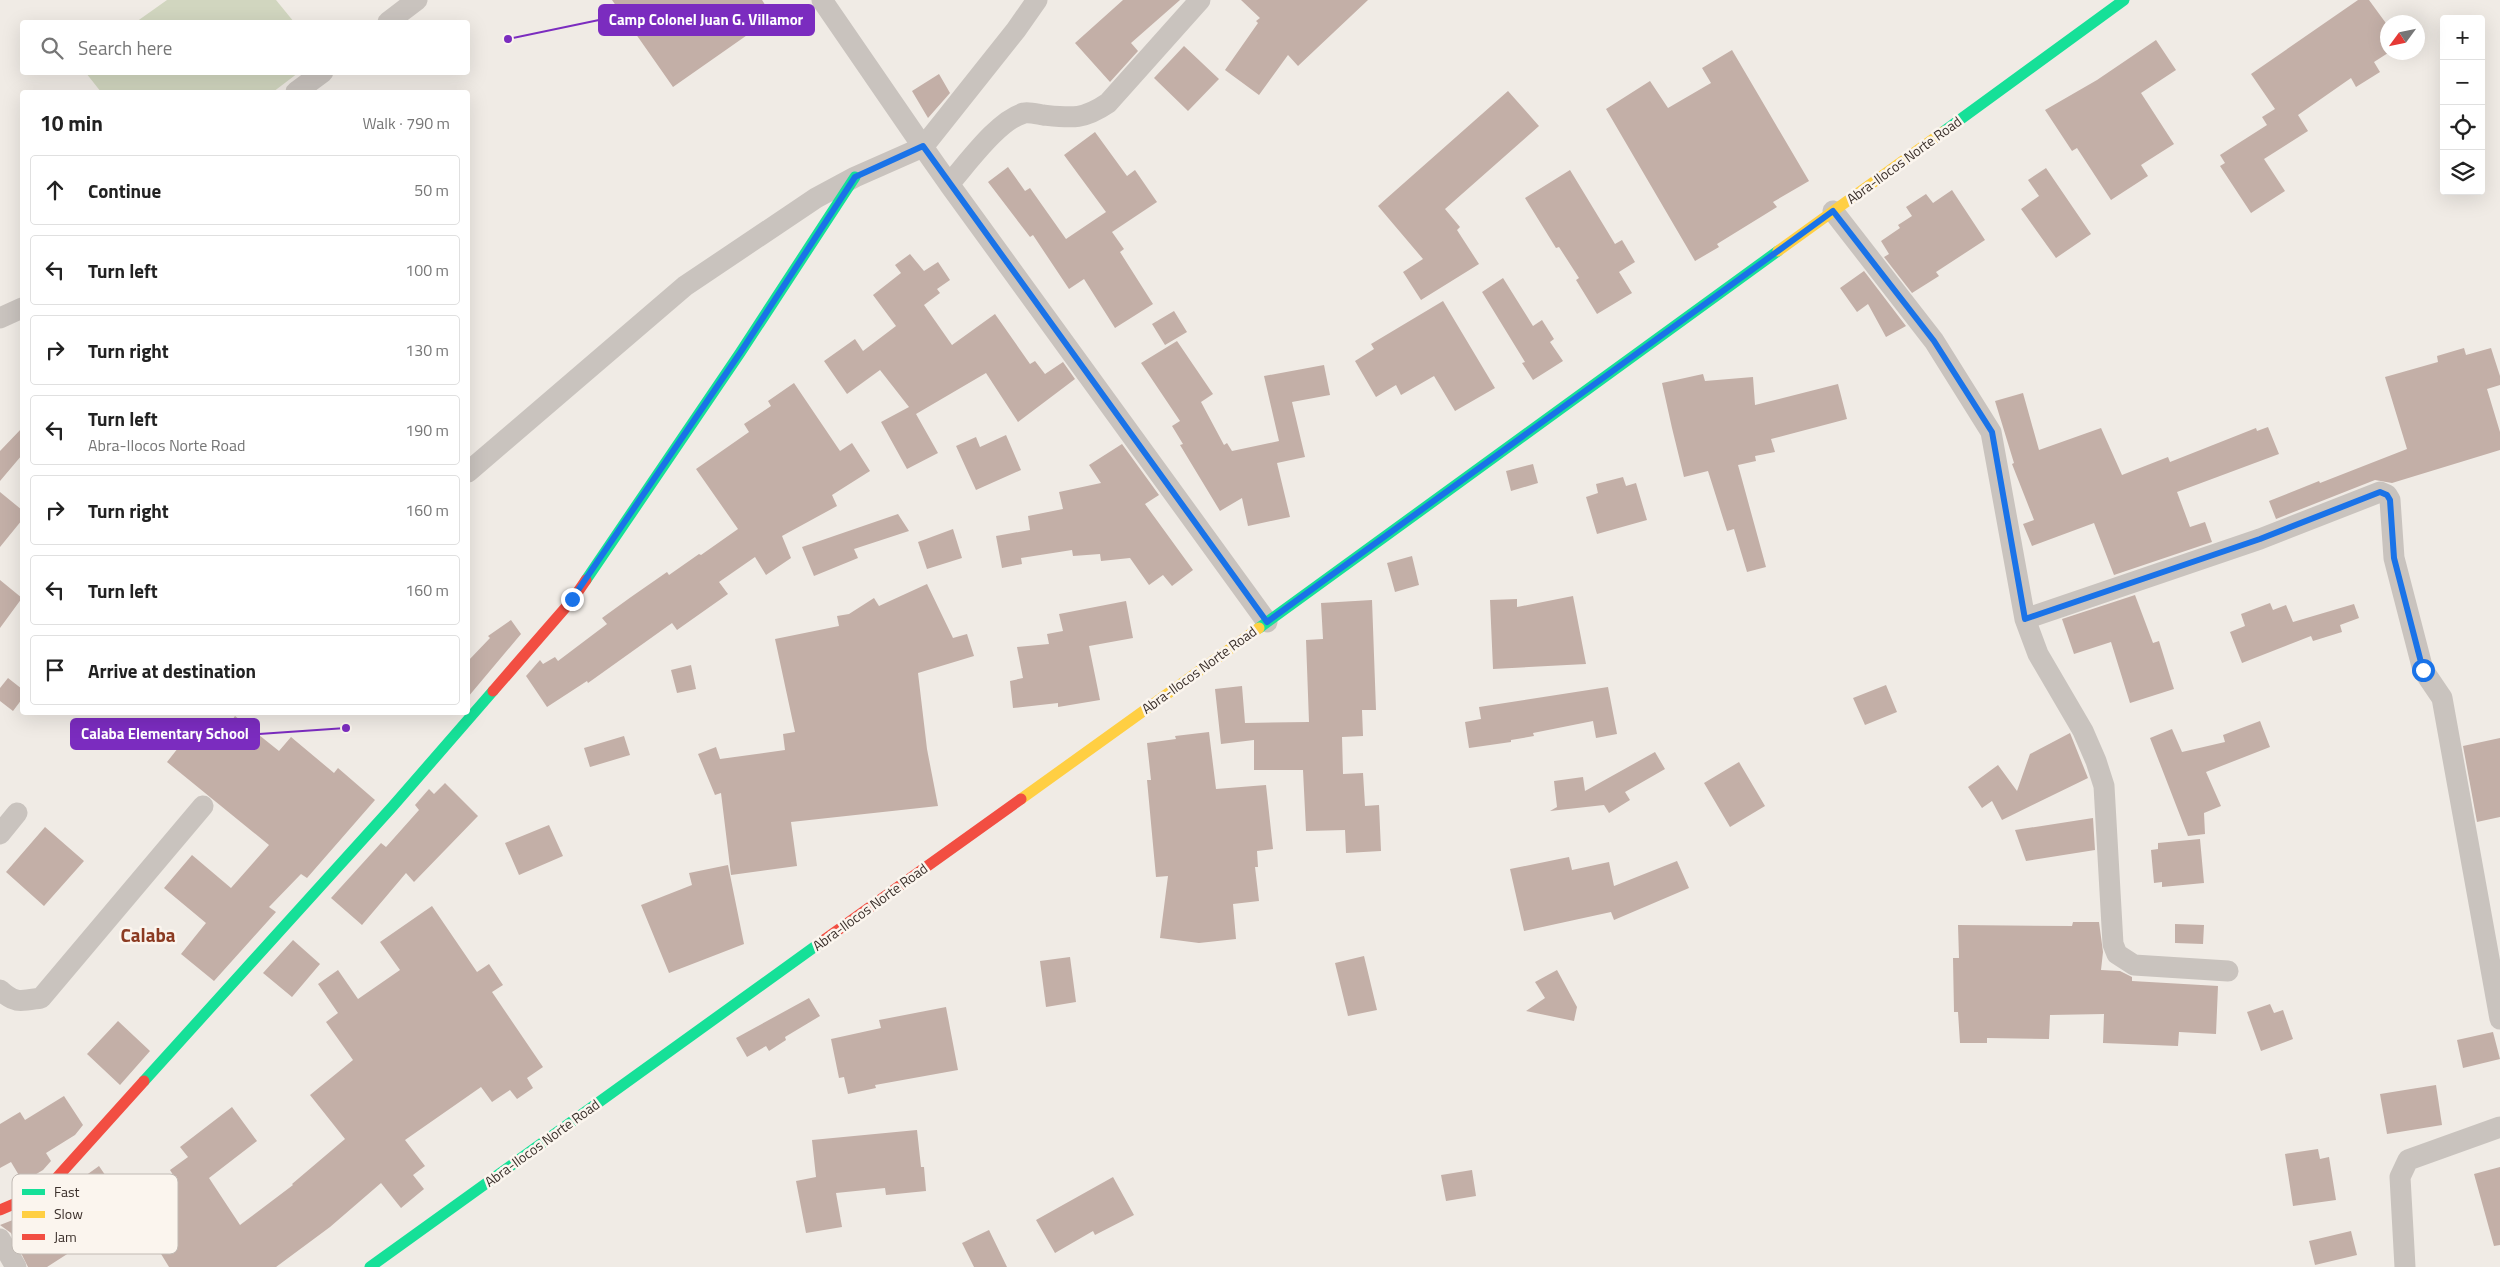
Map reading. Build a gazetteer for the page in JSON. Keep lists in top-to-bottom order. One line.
{"streets":{"main road":["Abra-Ilocos Norte Road"]},"districts":["Calaba"],"places":["Camp Colonel Juan G. Villamor","Calaba Elementary School"],"legend":["Fast","Slow","Jam"],"north":"bottom left","page":{"map_buttons":["+","−"],"search":"Search here","heading":["10 min","Walk · 790 m"],"list":[["Continue","50 m"],["Turn left","100 m"],["Turn right","130 m"],["Turn left","Abra-Ilocos Norte Road","190 m"],["Turn right","160 m"],["Turn left","160 m"],"Arrive at destination"]}}
